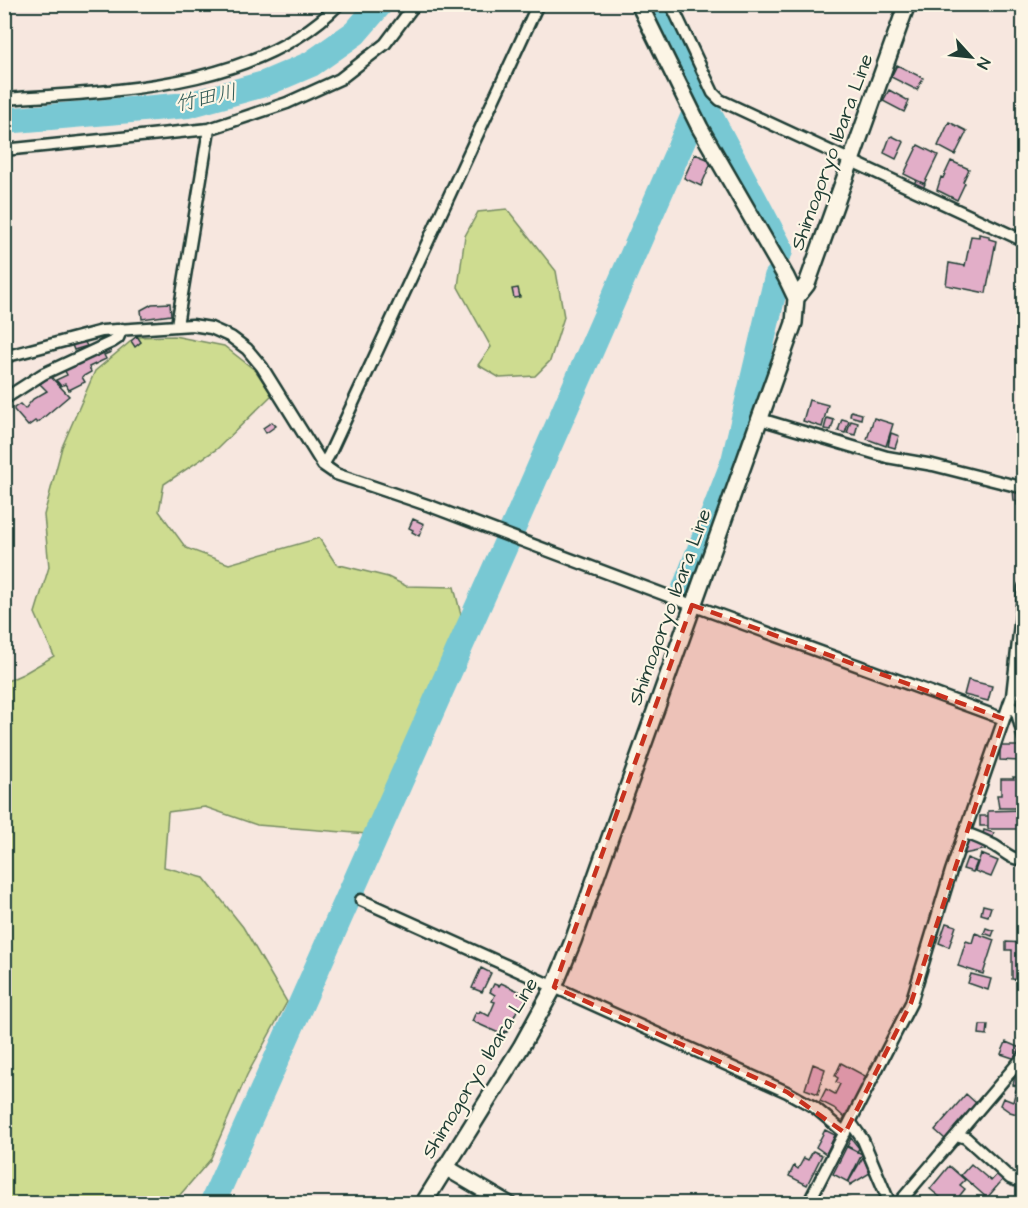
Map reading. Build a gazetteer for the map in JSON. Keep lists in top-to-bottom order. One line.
{"streets":{"main road":["Shimogoryo Ibara Line"]},"water":["竹田川"],"north":"bottom right"}
